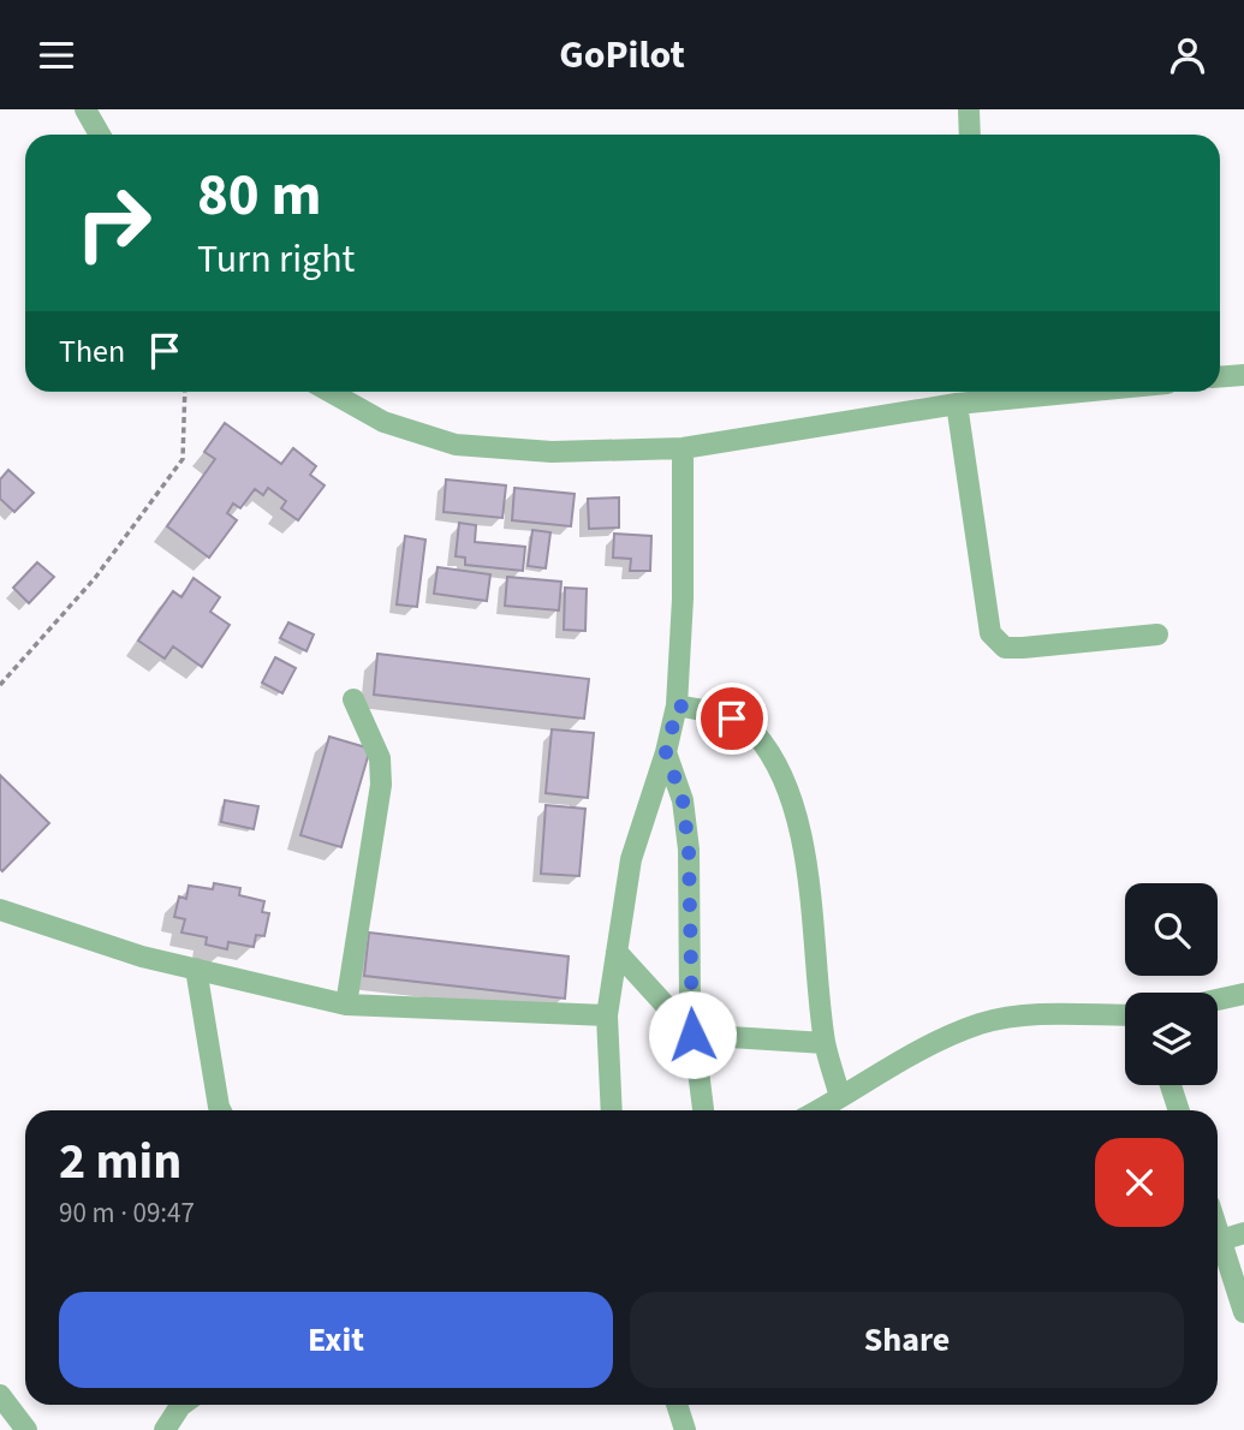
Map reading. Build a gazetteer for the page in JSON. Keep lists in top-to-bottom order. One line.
{"page":{"header":"GoPilot","turn":["80 m","Turn right"],"then":"Then","heading":["2 min","90 m · 09:47"],"buttons":["Exit","Share"]}}
